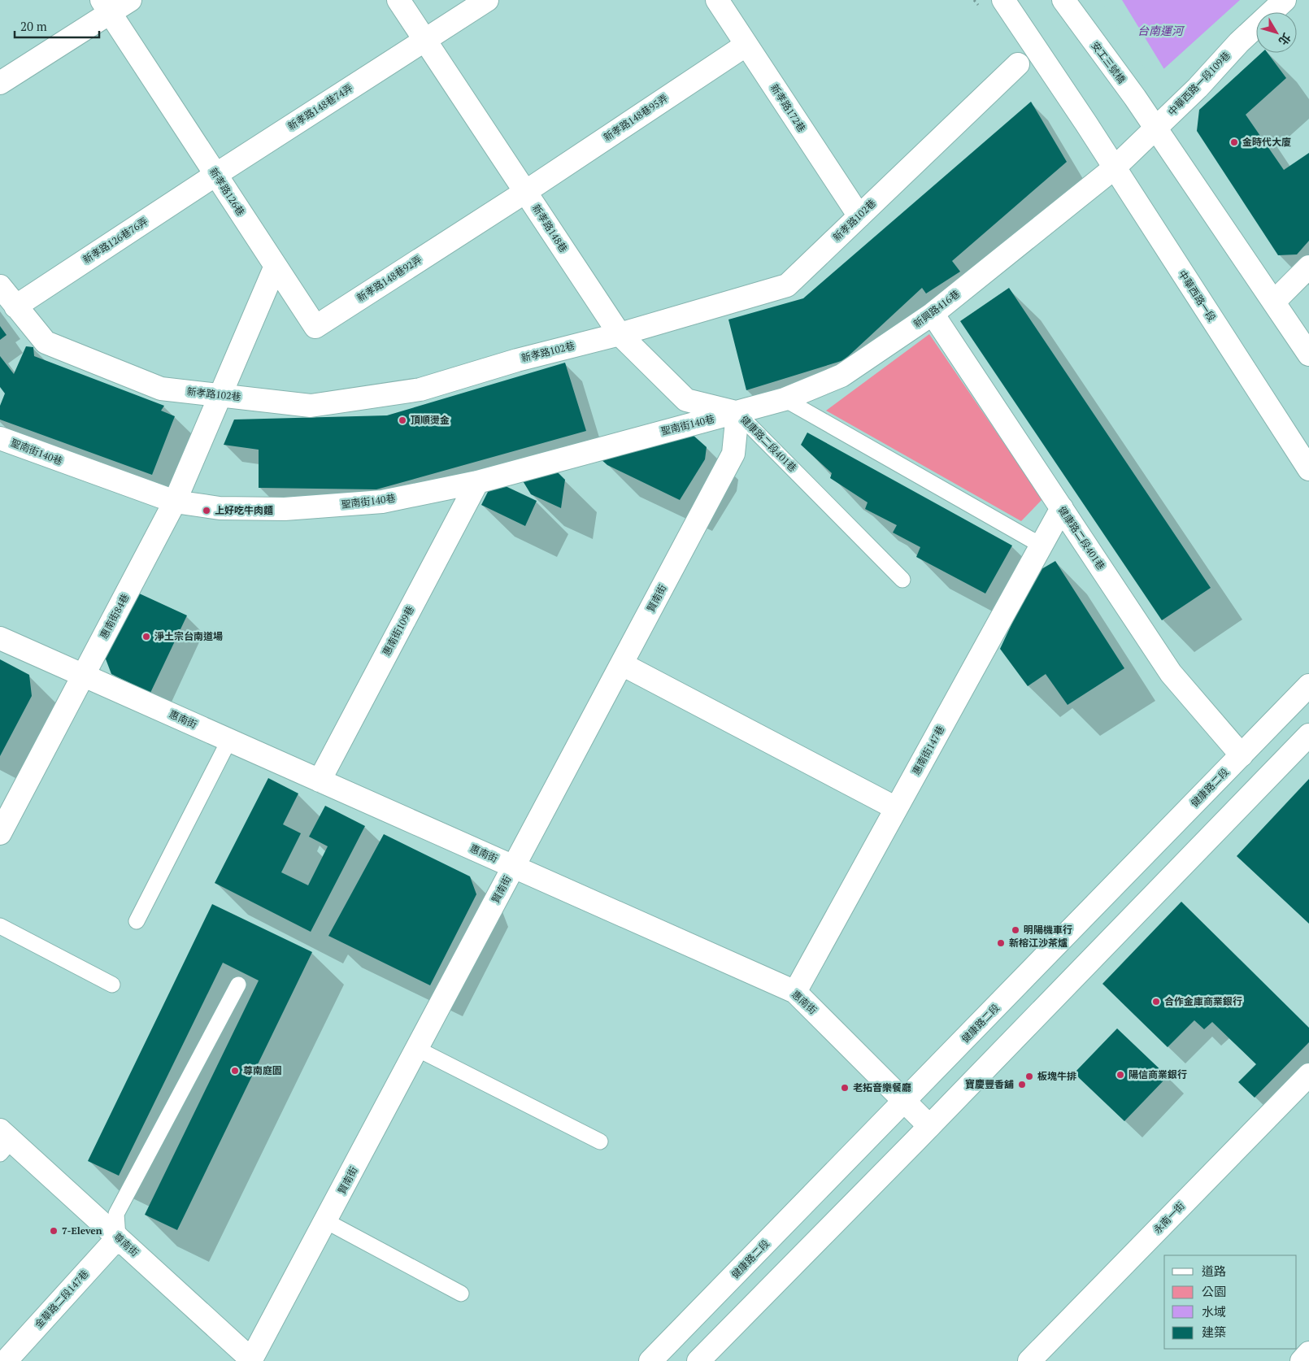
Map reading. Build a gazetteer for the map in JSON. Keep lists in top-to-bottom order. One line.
{"streets":{"street":["安工三號橋","中華西路一段109巷","新孝路148巷74弄","新孝路172巷","新孝路148巷95弄","新孝路126巷","新孝路102巷","新孝路148巷","新孝路126巷76弄","新孝路148巷92弄","中華西路一段","新興路416巷","聖南街140巷","健康路二段401巷","賢南街","惠南街84巷","惠南街109巷","惠南街","惠南街147巷","健康路二段","永南一街","尊南街","金華路二段147巷"]},"crossings":[["安工三號橋","中華西路一段109巷"],["中華西路一段109巷","中華西路一段"],["中華西路一段109巷","新興路416巷"],["新孝路148巷74弄","新孝路126巷"],["新孝路148巷74弄","新孝路148巷"],["新孝路148巷74弄","新孝路126巷76弄"],["新孝路172巷","新孝路148巷95弄"],["新孝路172巷","新孝路102巷"],["新孝路148巷95弄","新孝路148巷"],["新孝路148巷95弄","新孝路148巷92弄"],["新孝路126巷","新孝路126巷76弄"],["新孝路126巷","新孝路148巷92弄"],["新孝路102巷","新孝路148巷"],["新孝路102巷","新孝路126巷76弄"],["新孝路102巷","中華西路一段"],["新孝路102巷","惠南街84巷"],["新孝路148巷","新孝路148巷92弄"],["新孝路148巷","新興路416巷"],["新孝路148巷","聖南街140巷"],["新孝路148巷","健康路二段401巷"],["新孝路148巷","賢南街"],["中華西路一段","新興路416巷"],["新興路416巷","聖南街140巷"],["新興路416巷","健康路二段401巷"],["新興路416巷","賢南街"],["聖南街140巷","健康路二段401巷"],["聖南街140巷","賢南街"],["聖南街140巷","惠南街84巷"],["聖南街140巷","惠南街109巷"],["健康路二段401巷","賢南街"],["健康路二段401巷","惠南街147巷"],["健康路二段401巷","健康路二段"],["賢南街","惠南街"],["賢南街","尊南街"],["惠南街84巷","惠南街"],["惠南街109巷","惠南街"],["惠南街","惠南街147巷"],["惠南街","健康路二段"],["尊南街","金華路二段147巷"]],"water":["台南運河"],"places":["金時代大廈","頂順燙金","上好吃牛肉麵","淨土宗台南道場","明陽機車行","新榕江沙茶爐","合作金庫商業銀行","尊南庭園","陽信商業銀行","板塊牛排","寶慶豐香舖","老拓音樂餐廳","7-Eleven"],"legend":["道路","公園","水域","建築"],"scale_bar":"20 m","north":"bottom right"}
